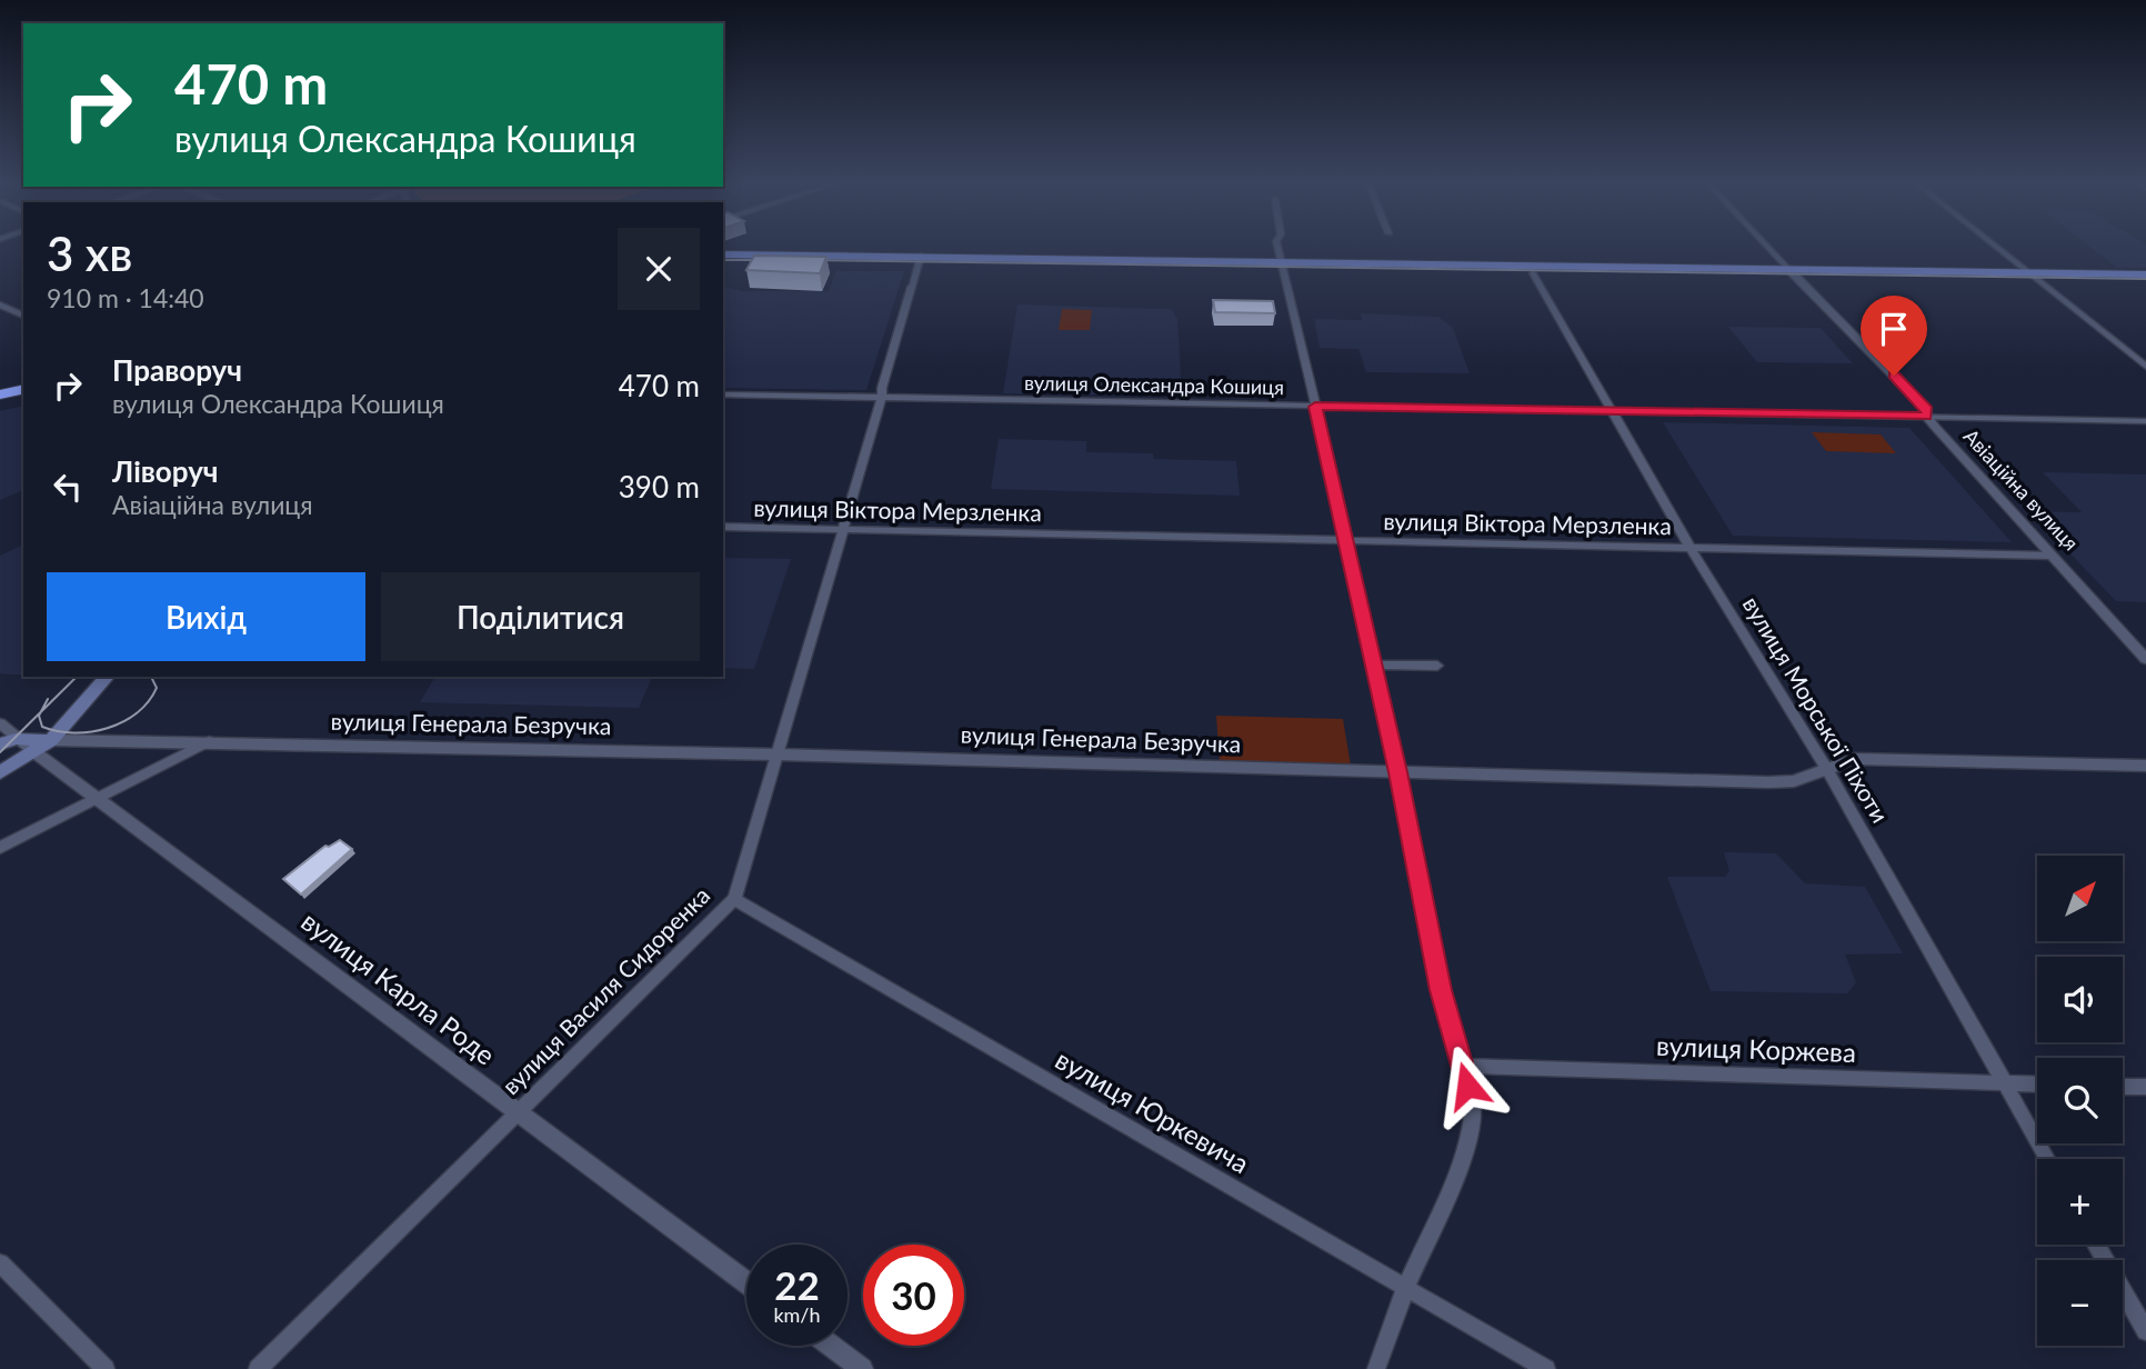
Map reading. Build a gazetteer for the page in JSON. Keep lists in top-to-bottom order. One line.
{"streets":{"street":["вулиця Олександра Кошиця","Авіаційна вулиця","вулиця Віктора Мерзленка","вулиця Морської Піхоти","вулиця Генерала Безручка","вулиця Карла Роде","вулиця Василя Сидоренка","вулиця Коржева","вулиця Юркевича"]},"crossings":[["вулиця Олександра Кошиця","Авіаційна вулиця"],["вулиця Олександра Кошиця","вулиця Морської Піхоти"],["вулиця Олександра Кошиця","вулиця Василя Сидоренка"],["Авіаційна вулиця","вулиця Віктора Мерзленка"],["вулиця Віктора Мерзленка","вулиця Морської Піхоти"],["вулиця Віктора Мерзленка","вулиця Василя Сидоренка"],["вулиця Морської Піхоти","вулиця Генерала Безручка"],["вулиця Морської Піхоти","вулиця Коржева"],["вулиця Генерала Безручка","вулиця Василя Сидоренка"],["вулиця Карла Роде","вулиця Василя Сидоренка"],["вулиця Василя Сидоренка","вулиця Юркевича"]],"north":"top right","page":{"turn":["470 m","вулиця Олександра Кошиця"],"heading":["3 хв","910 m · 14:40"],"list":[{"name":"Праворуч","note":"вулиця Олександра Кошиця","value":"470 m"},{"name":"Ліворуч","note":"Авіаційна вулиця","value":"390 m"}],"buttons":["Вихід","Поділитися"],"map_buttons":["+","−"],"speed":"22 km/h","limit":"30"}}
